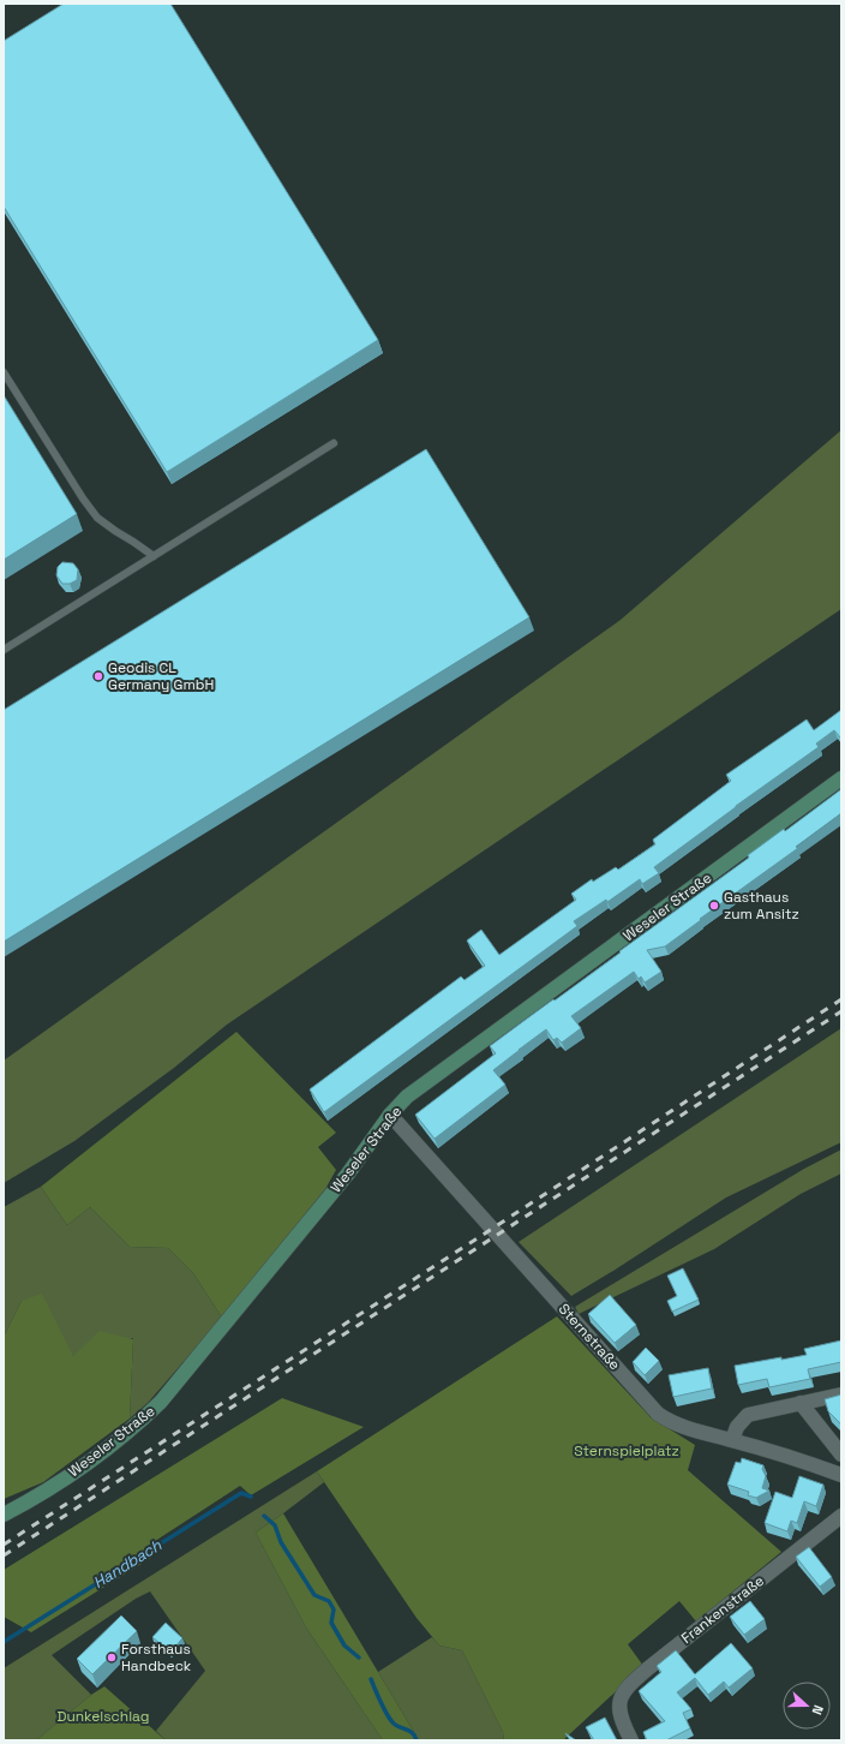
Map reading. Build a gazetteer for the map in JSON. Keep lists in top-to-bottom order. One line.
{"streets":{"main road":["Weseler Straße"],"street":["Sternstraße","Frankenstraße"]},"crossings":[["Weseler Straße","Sternstraße"]],"water":["Handbach"],"parks":["Sternspielplatz","Dunkelschlag"],"places":["Geodis CL Germany GmbH","Gasthaus zum Ansitz","Forsthaus Handbeck"],"north":"right"}
